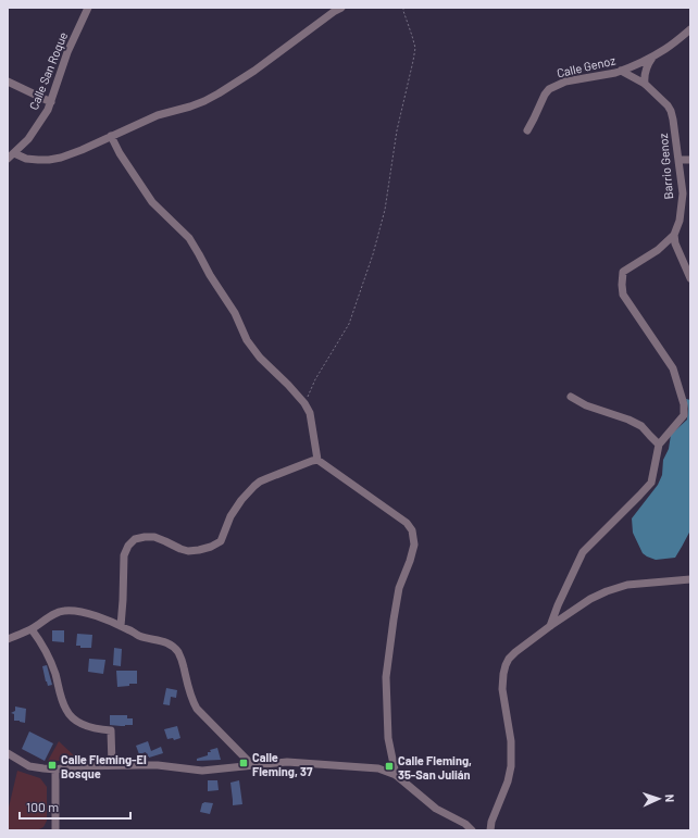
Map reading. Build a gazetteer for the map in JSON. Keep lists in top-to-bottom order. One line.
{"streets":{"street":["Calle Genoz","Calle San Roque","Barrio Genoz"]},"crossings":[["Calle Genoz","Barrio Genoz"]],"places":{"transit":["Calle Fleming, 37","Calle Fleming-El Bosque","Calle Fleming, 35-San Julián"]},"scale_bar":"100 m","north":"right"}
